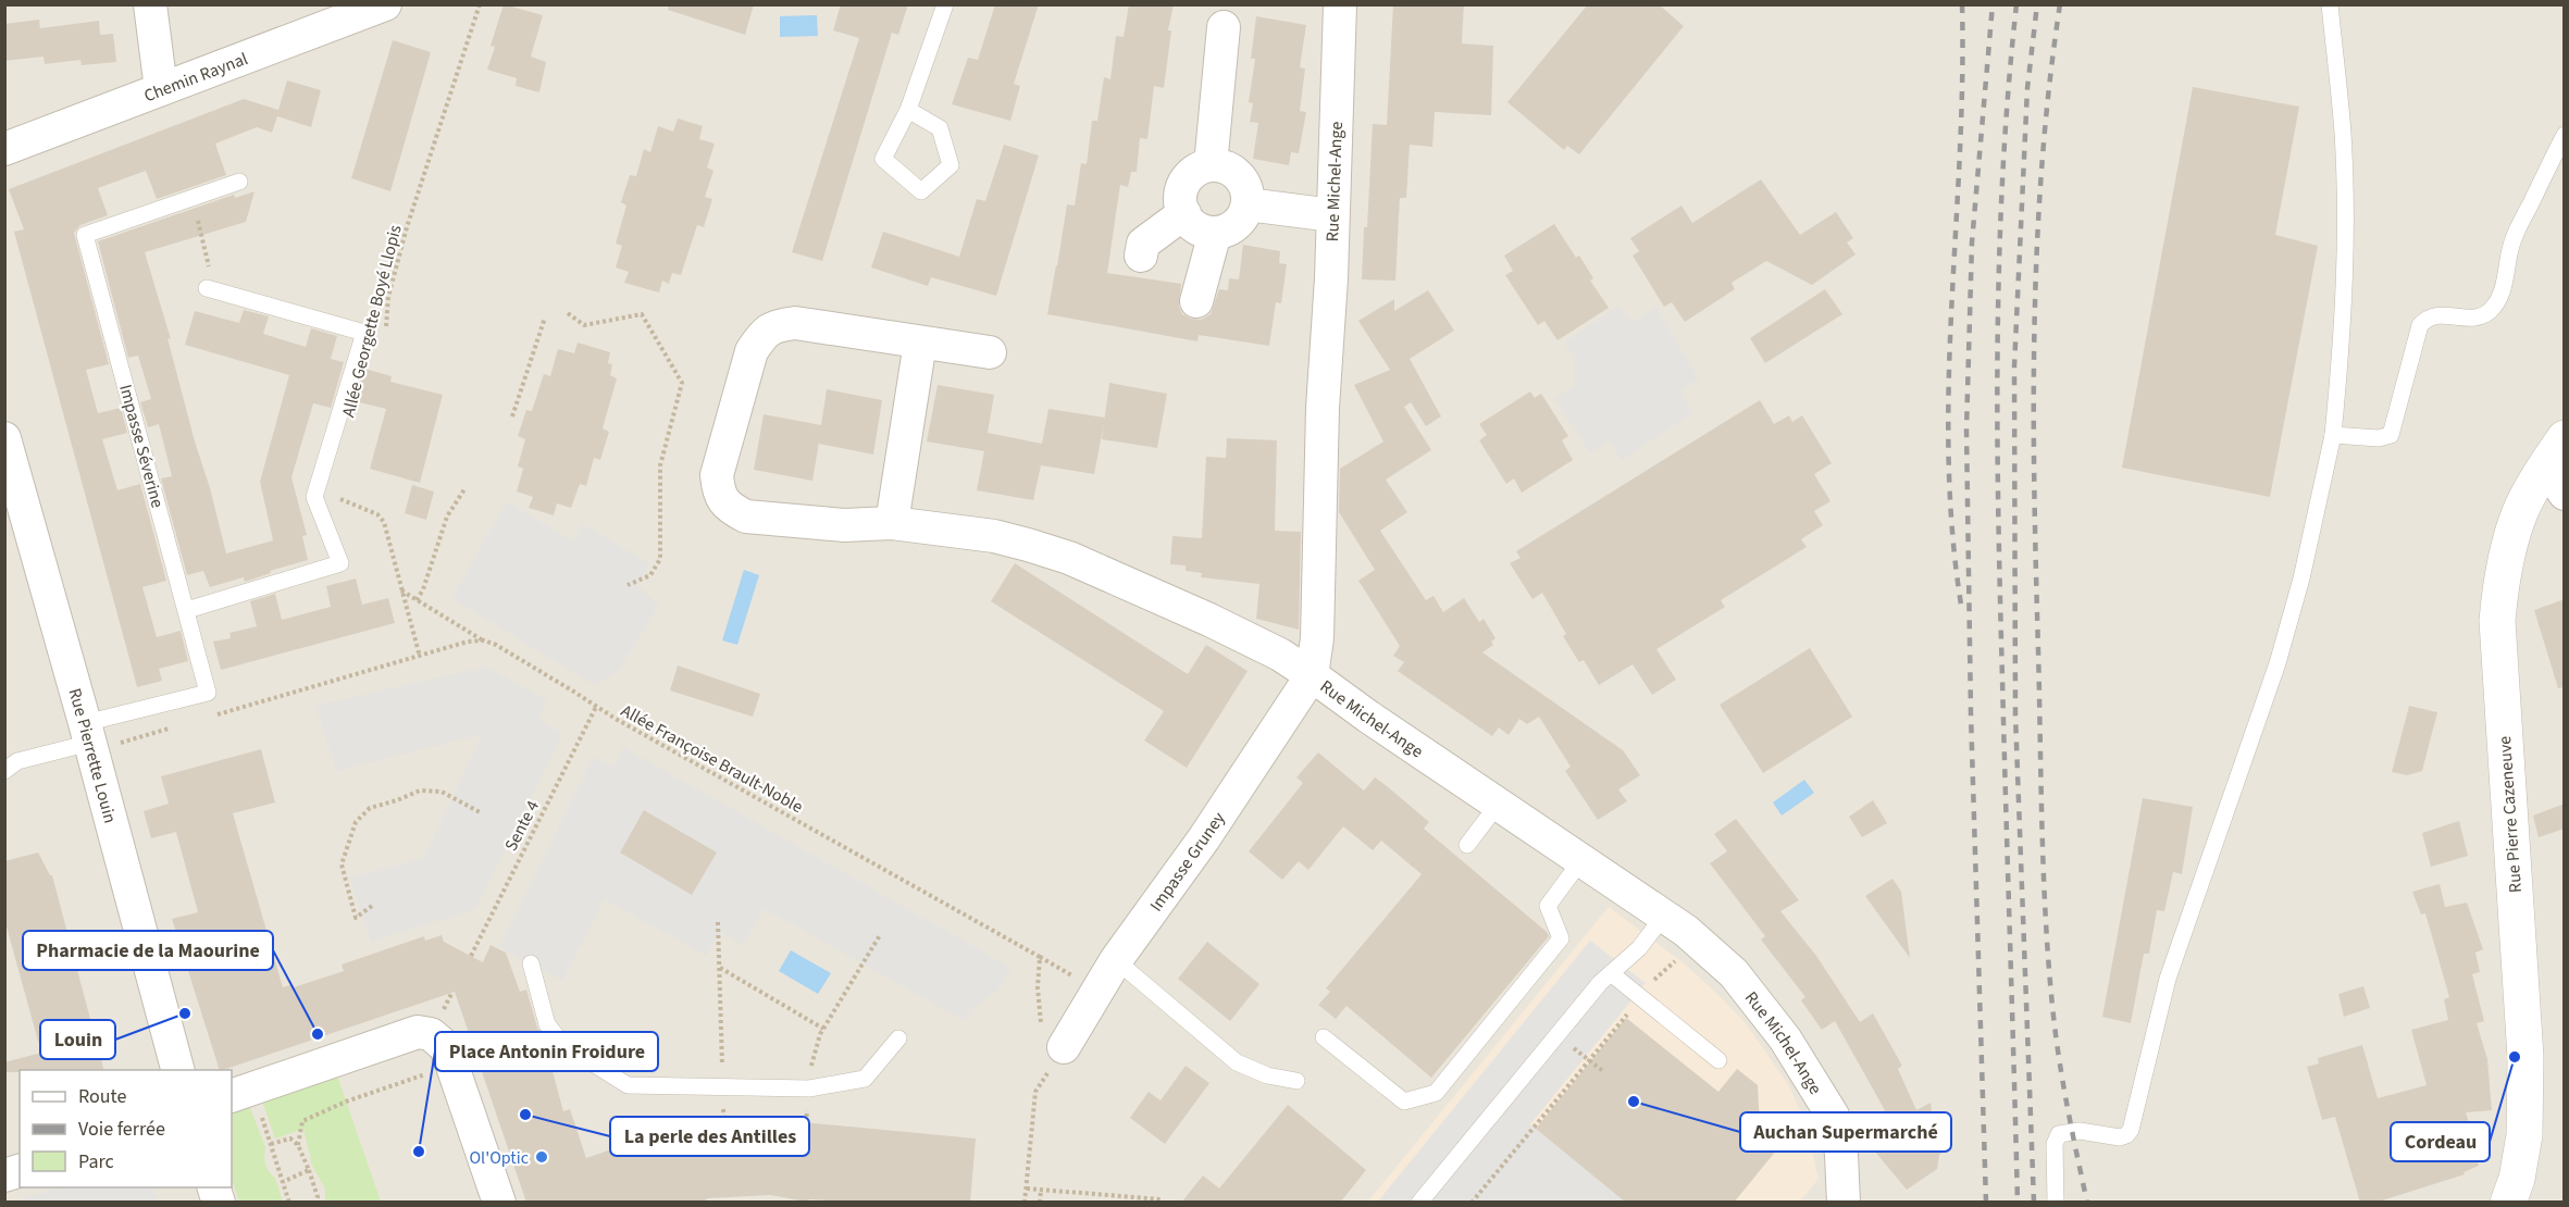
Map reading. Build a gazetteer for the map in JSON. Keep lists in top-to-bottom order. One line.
{"streets":{"street":["Chemin Raynal","Rue Michel-Ange","Rue Pierrette Louin","Rue Pierre Cazeneuve","Impasse Gruney"],"lane":["Impasse Séverine"],"path":["Allée Georgette Boyé Llopis","Allée Françoise Brault-Noble","Sente 4"]},"crossings":[["Rue Michel-Ange","Impasse Gruney"],["Impasse Séverine","Rue Pierrette Louin"],["Allée Françoise Brault-Noble","Sente 4"],["Allée Françoise Brault-Noble","Impasse Gruney"]],"places":["Louin","Pharmacie de la Maourine","Cordeau","Auchan Supermarché","La perle des Antilles","Place Antonin Froidure","Ol'Optic"],"legend":["Route","Voie ferrée","Parc"]}
